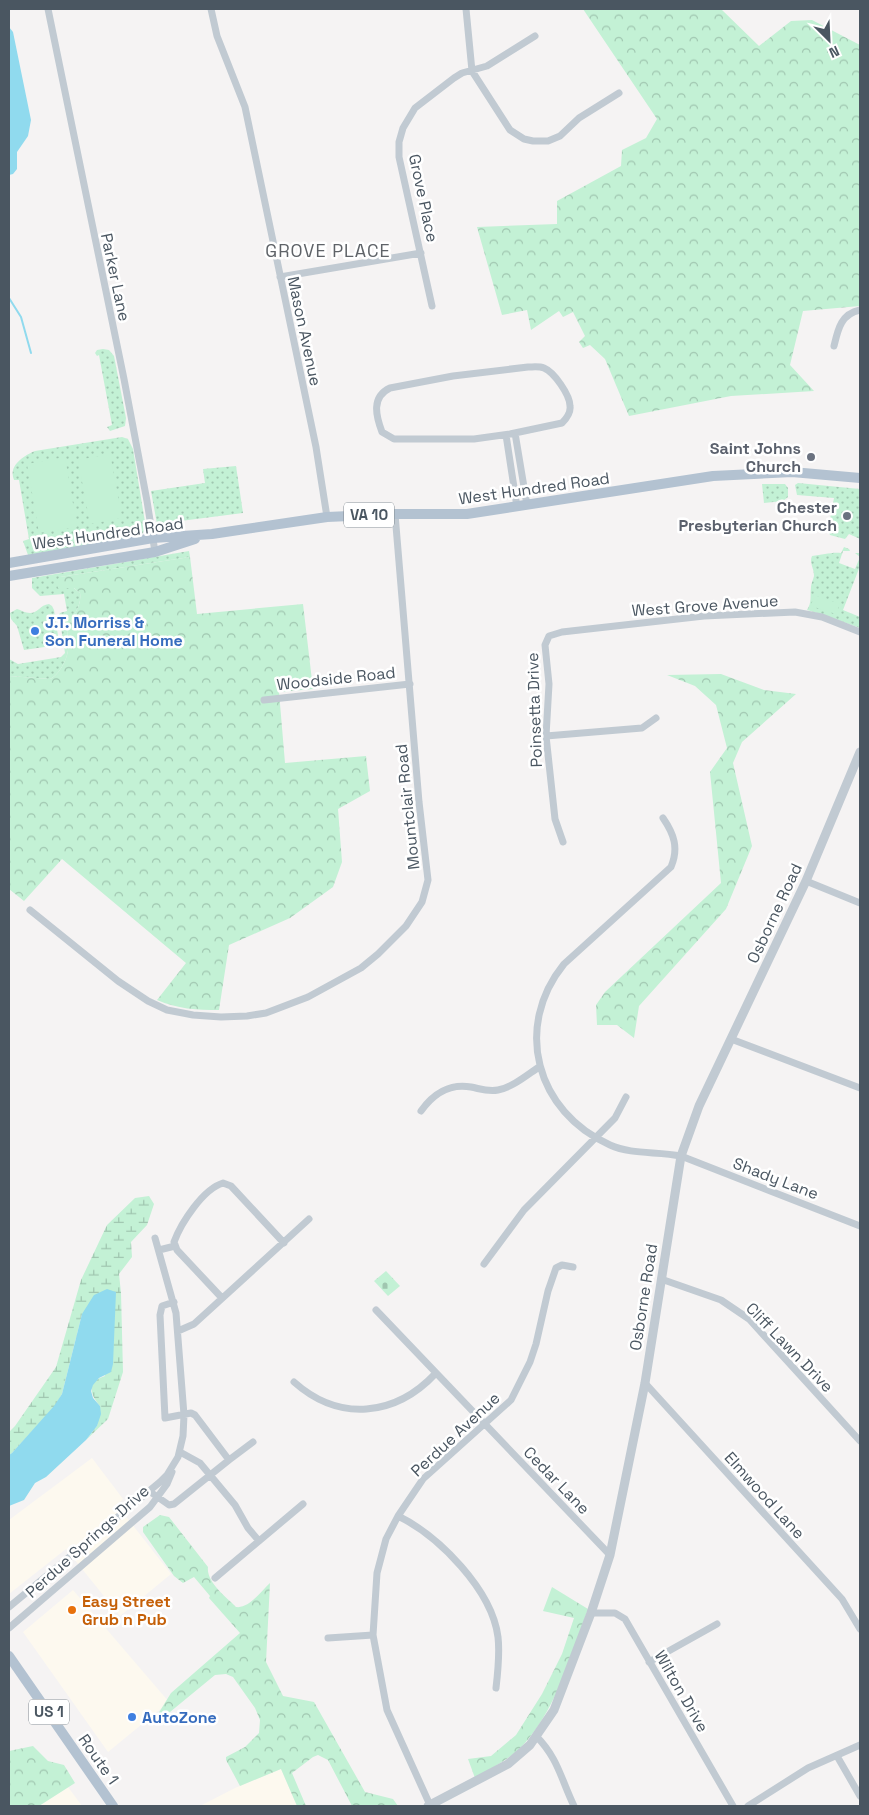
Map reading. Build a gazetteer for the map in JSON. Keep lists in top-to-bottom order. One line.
{"streets":{"main road":["West Hundred Road","VA 10","US 1","Route 1"],"street":["Grove Place","Parker Lane","Mason Avenue","West Grove Avenue","Woodside Road","Poinsetta Drive","Mountclair Road","Osborne Road","Shady Lane","Cliff Lawn Drive","Perdue Avenue","Cedar Lane","Elmwood Lane","Perdue Springs Drive","Wilton Drive"]},"crossings":[["Parker Lane","West Hundred Road"],["Mason Avenue","West Hundred Road"],["West Hundred Road","Mountclair Road"],["West Grove Avenue","Poinsetta Drive"],["Woodside Road","Mountclair Road"],["Osborne Road","Shady Lane"],["Osborne Road","Cliff Lawn Drive"],["Osborne Road","Perdue Avenue"],["Osborne Road","Cedar Lane"],["Osborne Road","Elmwood Lane"],["Osborne Road","Wilton Drive"],["Perdue Avenue","Cedar Lane"]],"districts":["GROVE PLACE"],"places":["Saint Johns Church","Chester Presbyterian Church","J.T. Morriss & Son Funeral Home","Easy Street Grub n Pub","AutoZone"],"north":"bottom right"}
